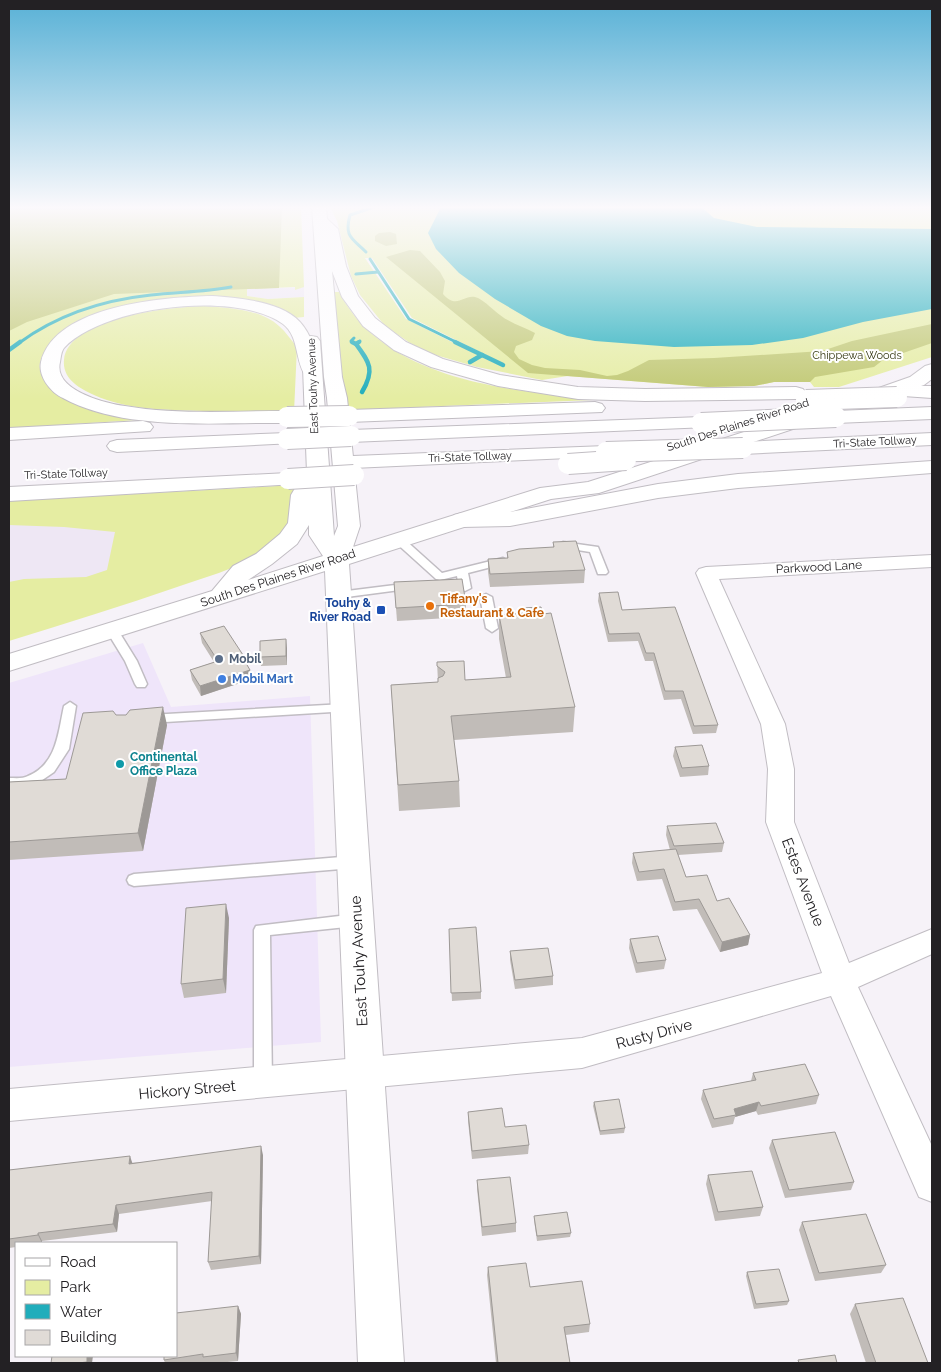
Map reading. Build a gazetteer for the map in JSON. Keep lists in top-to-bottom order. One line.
{"streets":{"main road":["East Touhy Avenue","South Des Plaines River Road","Tri-State Tollway"],"street":["Parkwood Lane","Estes Avenue","Rusty Drive","Hickory Street"]},"crossings":[["East Touhy Avenue","South Des Plaines River Road"],["East Touhy Avenue","Rusty Drive"],["East Touhy Avenue","Hickory Street"],["Parkwood Lane","Estes Avenue"],["Estes Avenue","Rusty Drive"],["Rusty Drive","Hickory Street"]],"parks":["Chippewa Woods"],"places":{"other":["Tiffany's Restaurant & Cafe","Mobil","Mobil Mart","Continental Office Plaza"],"transit":["Touhy & River Road"]},"legend":["Road","Park","Water","Building"]}
